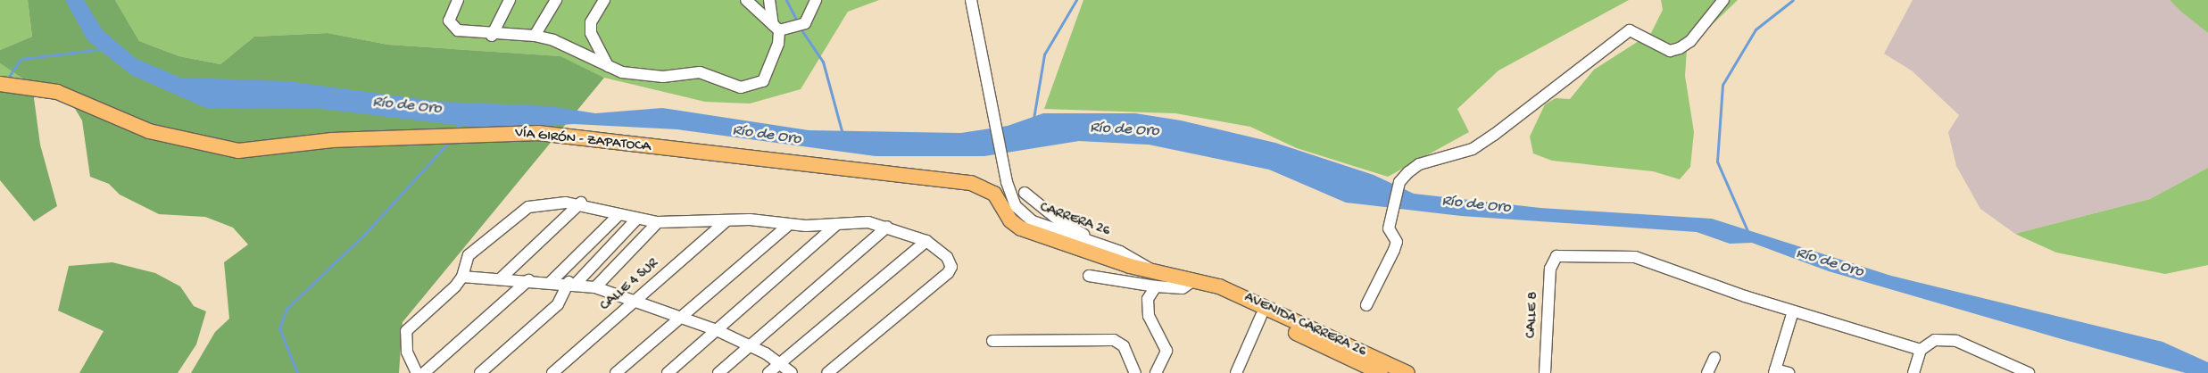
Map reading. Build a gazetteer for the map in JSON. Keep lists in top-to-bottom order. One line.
{"streets":{"main road":["VÍA GIRÓN - ZAPATOCA","AVENIDA CARRERA 26"],"street":["CARRERA 26","CALLE 4 SUR","CALLE 8"]},"crossings":[["VÍA GIRÓN - ZAPATOCA","CARRERA 26"],["VÍA GIRÓN - ZAPATOCA","AVENIDA CARRERA 26"],["CARRERA 26","AVENIDA CARRERA 26"]],"water":["Río de Oro"]}
